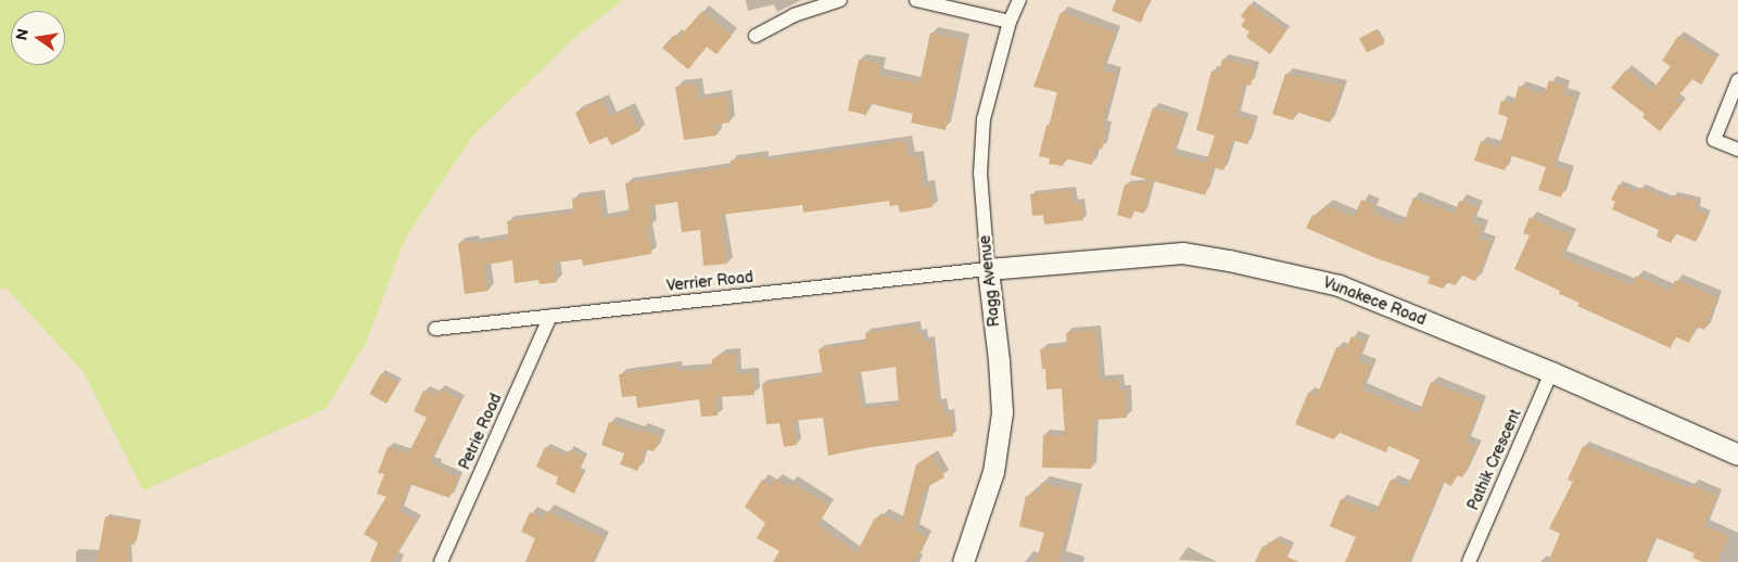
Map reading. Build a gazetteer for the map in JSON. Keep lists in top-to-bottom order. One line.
{"streets":{"main road":["Ragg Avenue","Vunakece Road"],"street":["Verrier Road","Petrie Road","Pathik Crescent"]},"crossings":[["Ragg Avenue","Verrier Road"],["Ragg Avenue","Vunakece Road"],["Verrier Road","Vunakece Road"],["Verrier Road","Petrie Road"],["Vunakece Road","Pathik Crescent"]],"north":"left"}
